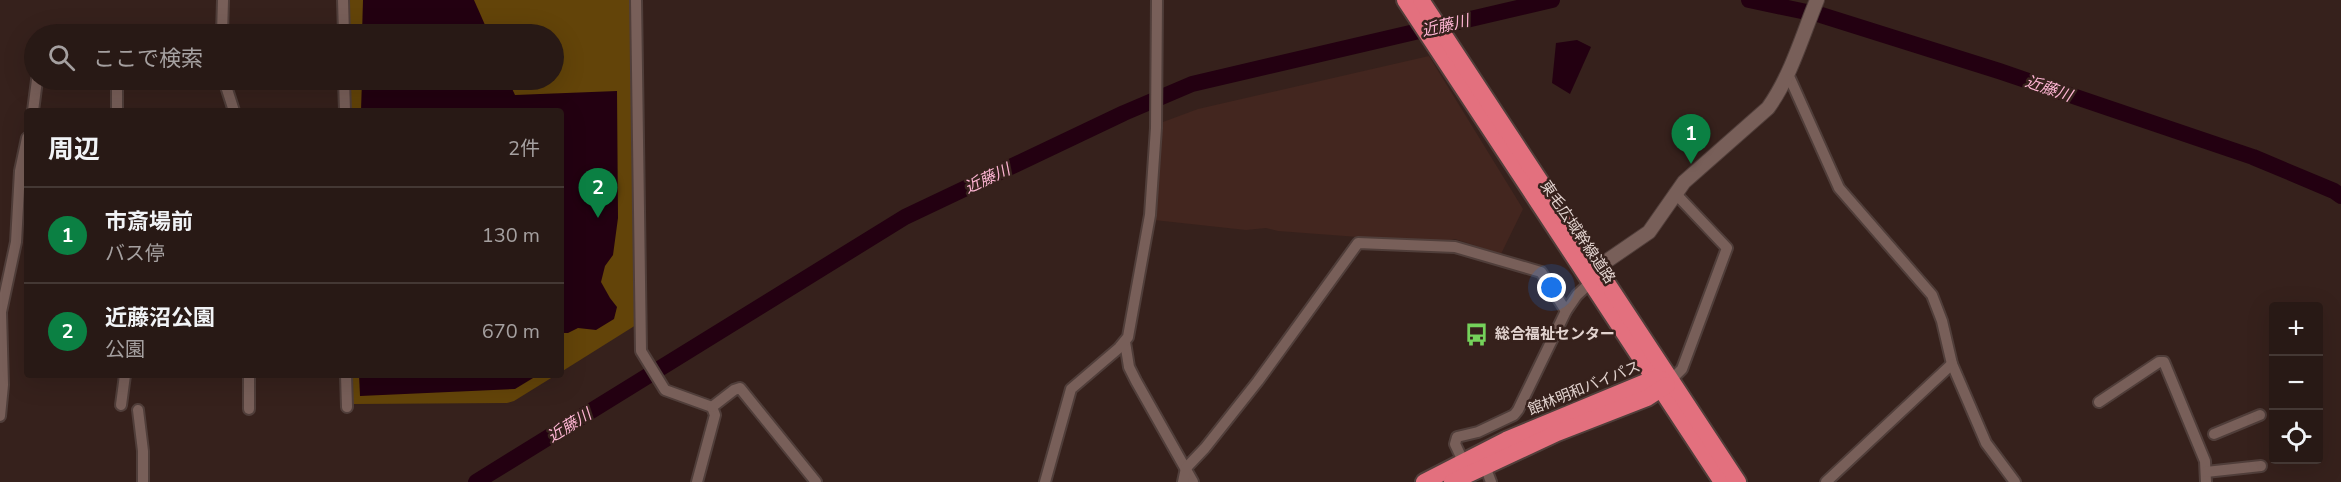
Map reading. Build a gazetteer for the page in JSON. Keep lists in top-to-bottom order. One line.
{"streets":{"highway":["東毛広域幹線道路","館林明和バイパス"]},"crossings":[["東毛広域幹線道路","館林明和バイパス"]],"water":["近藤川"],"places":{"bus stop":["総合福祉センター"]},"page":{"search":"ここで検索","heading":["周辺","2件"],"pins":["1","2"],"list":[{"mark":"1","name":"市斎場前","note":"バス停","value":"130 m"},{"mark":"2","name":"近藤沼公園","note":"公園","value":"670 m"}],"map_buttons":["+","−"]}}
